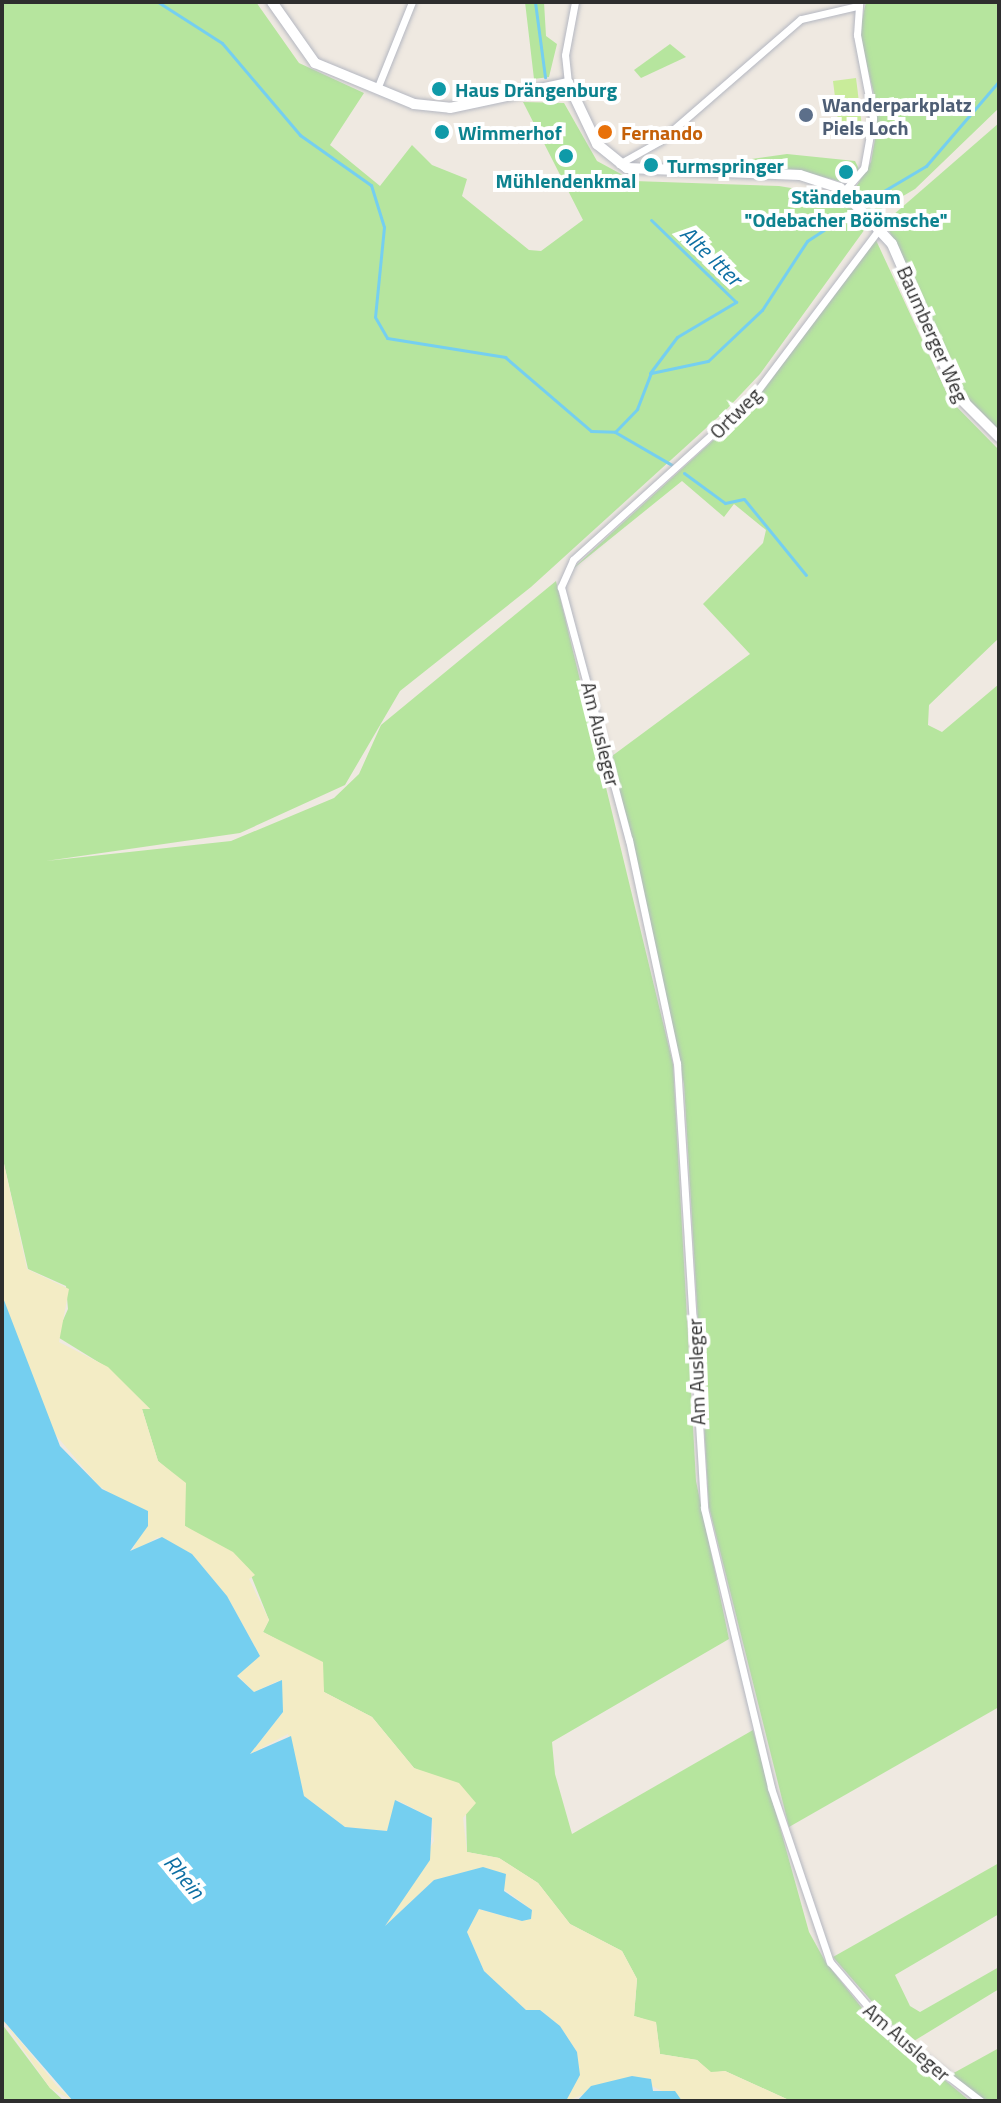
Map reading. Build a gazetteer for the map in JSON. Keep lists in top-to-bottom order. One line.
{"streets":{"street":["Baumberger Weg","Ortweg","Am Ausleger"]},"crossings":[["Baumberger Weg","Ortweg"],["Ortweg","Am Ausleger"]],"water":["Alte Itter","Rhein"],"places":["Haus Drängenburg","Wanderparkplatz Piels Loch","Wimmerhof","Fernando","Mühlendenkmal","Turmspringer","Ständebaum \"Odebacher Böömsche\""]}
